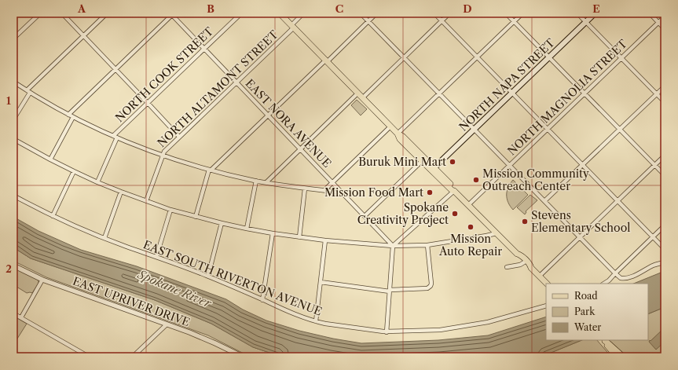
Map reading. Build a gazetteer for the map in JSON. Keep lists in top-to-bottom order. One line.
{"streets":{"main road":["NORTH NAPA STREET"],"street":["NORTH COOK STREET","NORTH ALTAMONT STREET","NORTH MAGNOLIA STREET","EAST NORA AVENUE","EAST SOUTH RIVERTON AVENUE","EAST UPRIVER DRIVE"]},"crossings":[["NORTH COOK STREET","EAST NORA AVENUE"],["NORTH ALTAMONT STREET","EAST NORA AVENUE"]],"water":["Spokane River"],"places":["Buruk Mini Mart","Mission Community Outreach Center","Mission Food Mart","Spokane Creativity Project","Stevens Elementary School","Mission Auto Repair"],"legend":["Road","Park","Water"],"grid":{"columns":["A","B","C","D","E"],"rows":["1","2"]}}
